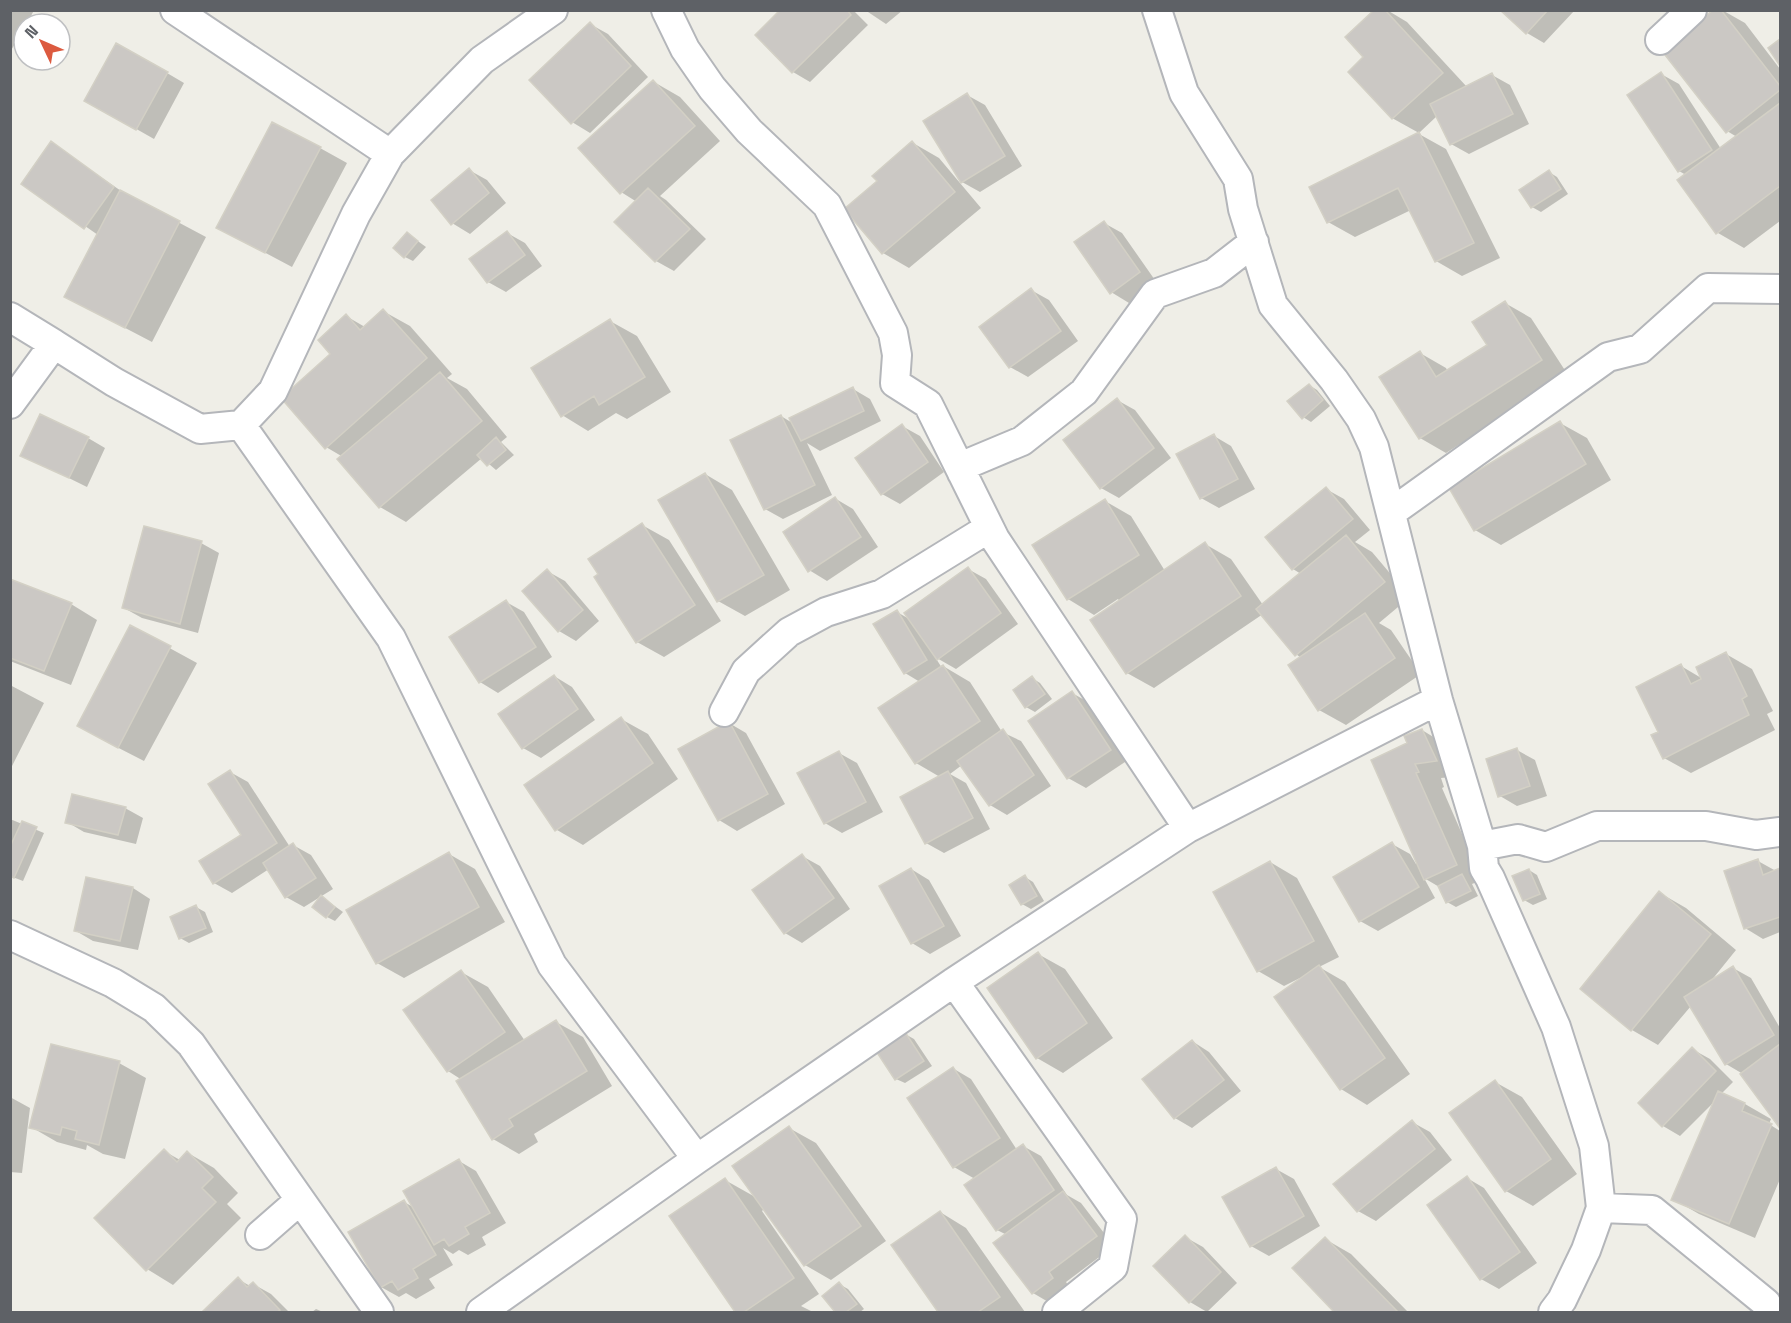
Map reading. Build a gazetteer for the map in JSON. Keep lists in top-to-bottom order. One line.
{"north":"top left"}
